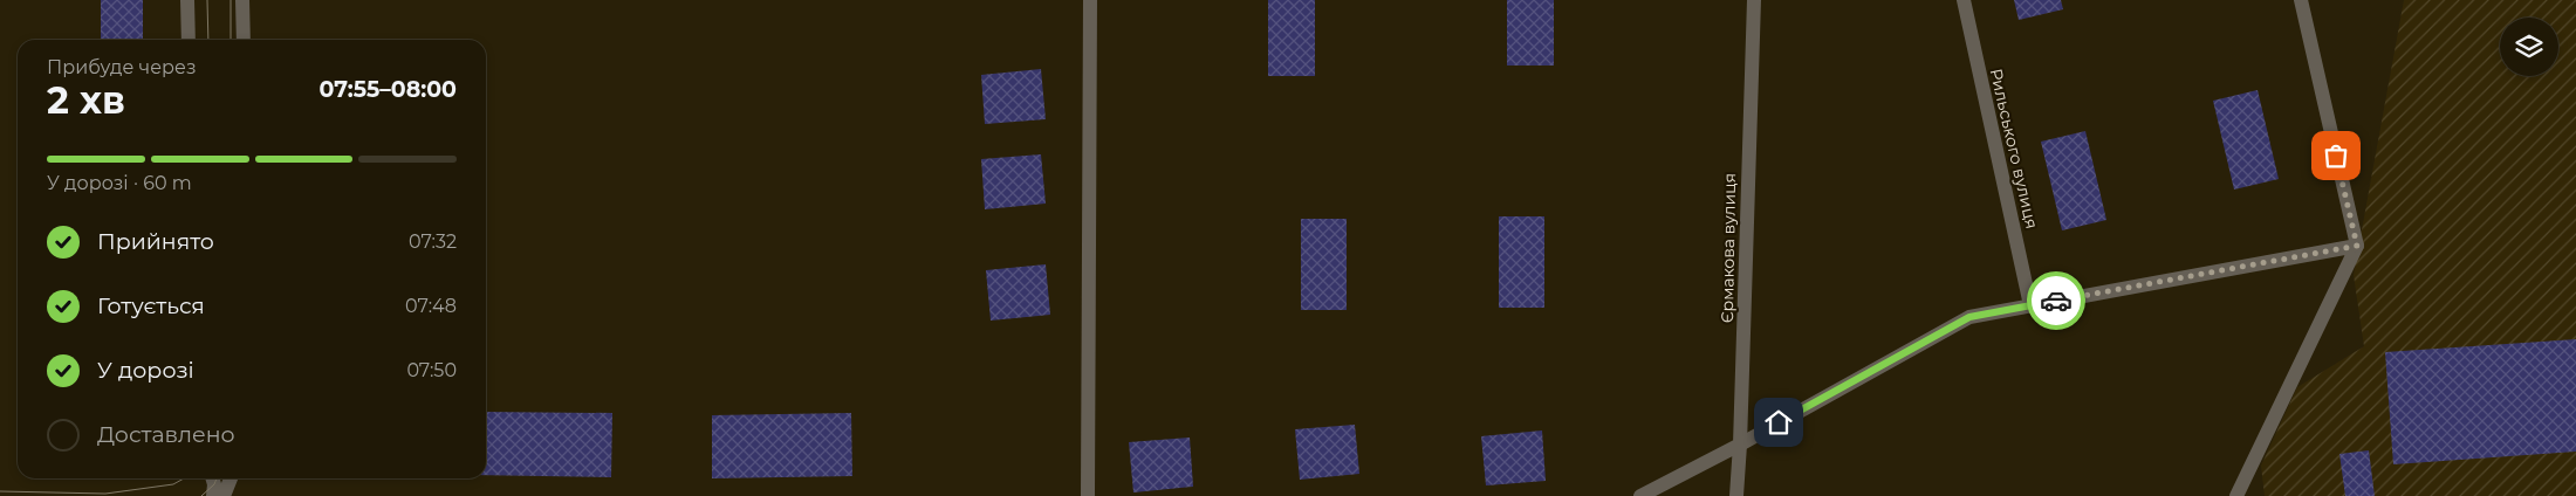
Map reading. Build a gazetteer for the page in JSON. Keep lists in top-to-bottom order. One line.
{"streets":{"street":["Рильського вулиця","Єрмакова вулиця"]},"page":{"heading":["2 хв","Прибуде через","07:55–08:00"],"bar":"У дорозі · 60 m","list":[["Прийнято","07:32"],["Готується","07:48"],["У дорозі","07:50"],"Доставлено"]}}
